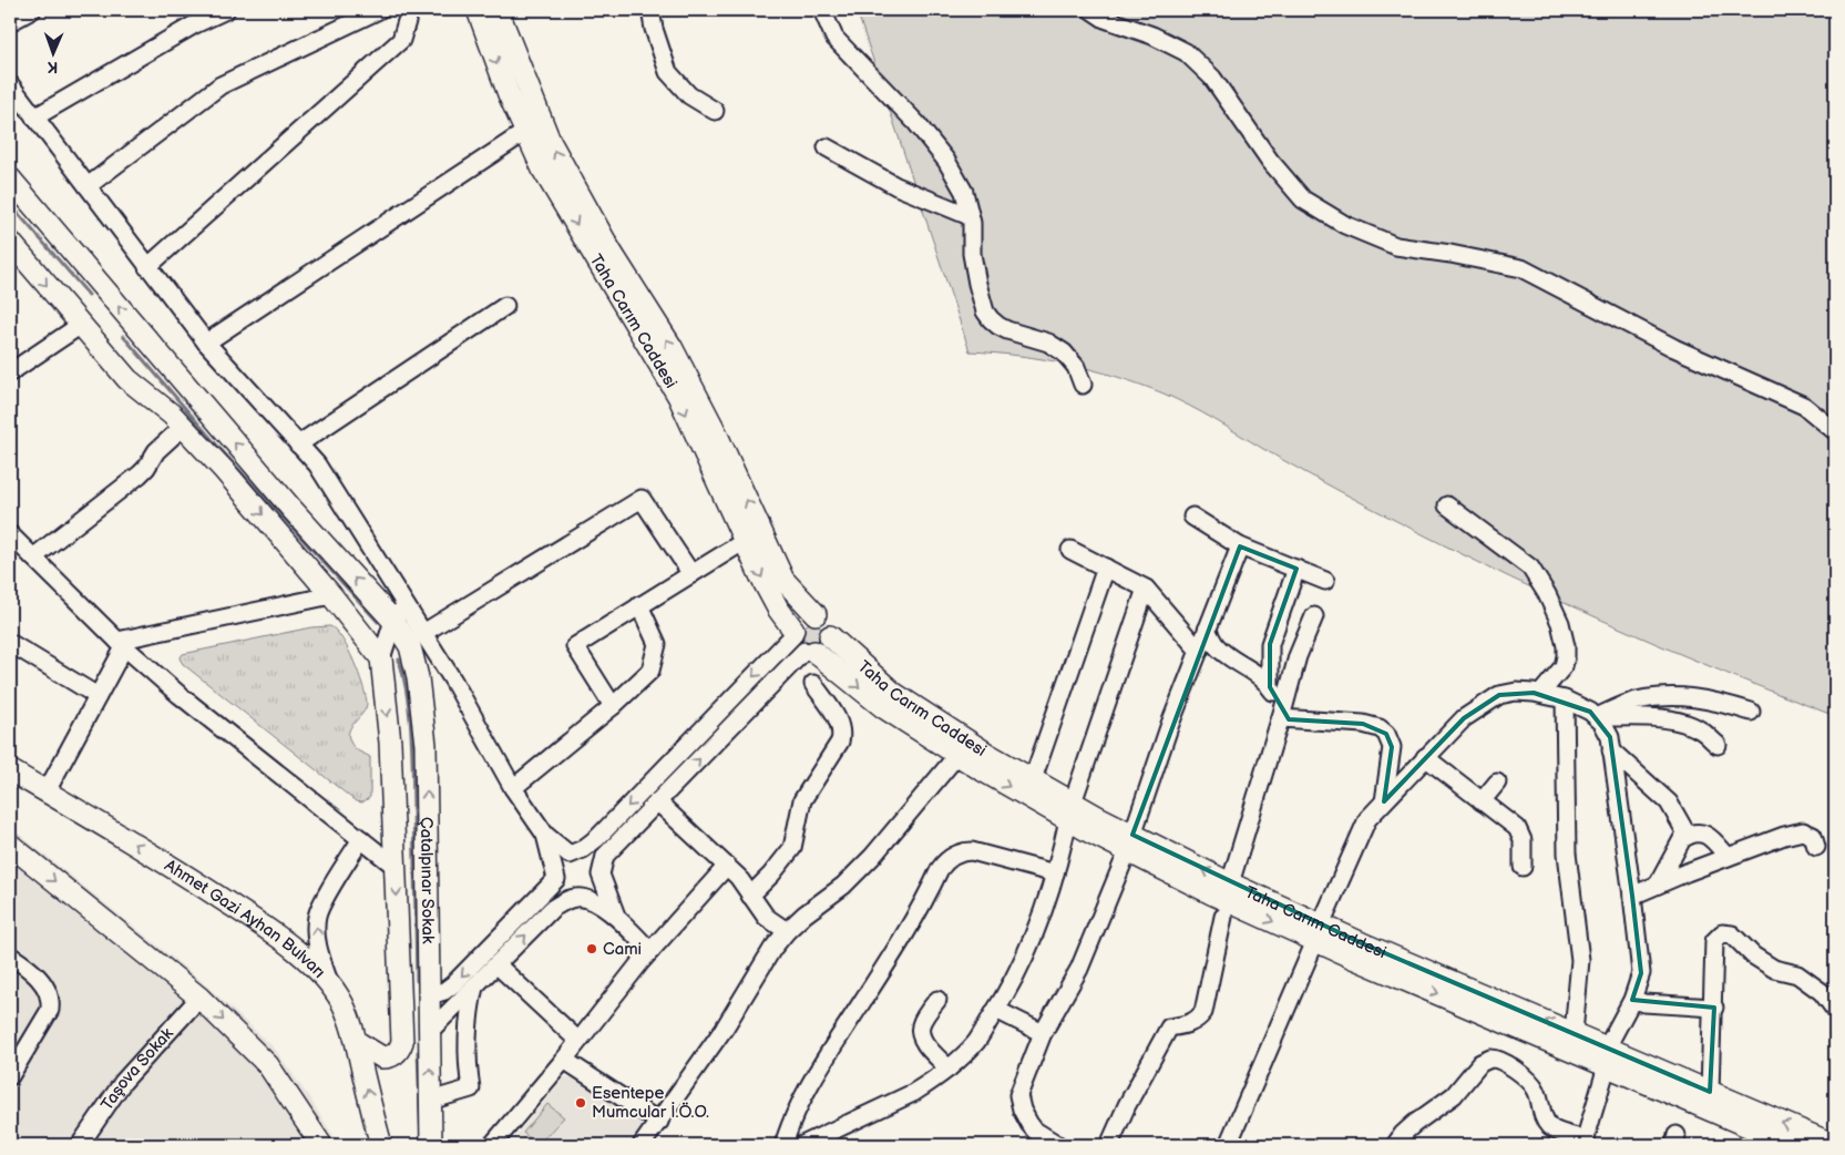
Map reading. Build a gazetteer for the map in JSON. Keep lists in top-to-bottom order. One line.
{"streets":{"main road":["Taha Carım Caddesi","Çatalpınar Sokak","Ahmet Gazi Ayhan Bulvarı"],"street":["Taşova Sokak"]},"crossings":[["Çatalpınar Sokak","Ahmet Gazi Ayhan Bulvarı"]],"places":["Cami","Esentepe Mumcular İ.Ö.O."],"north":"bottom"}
